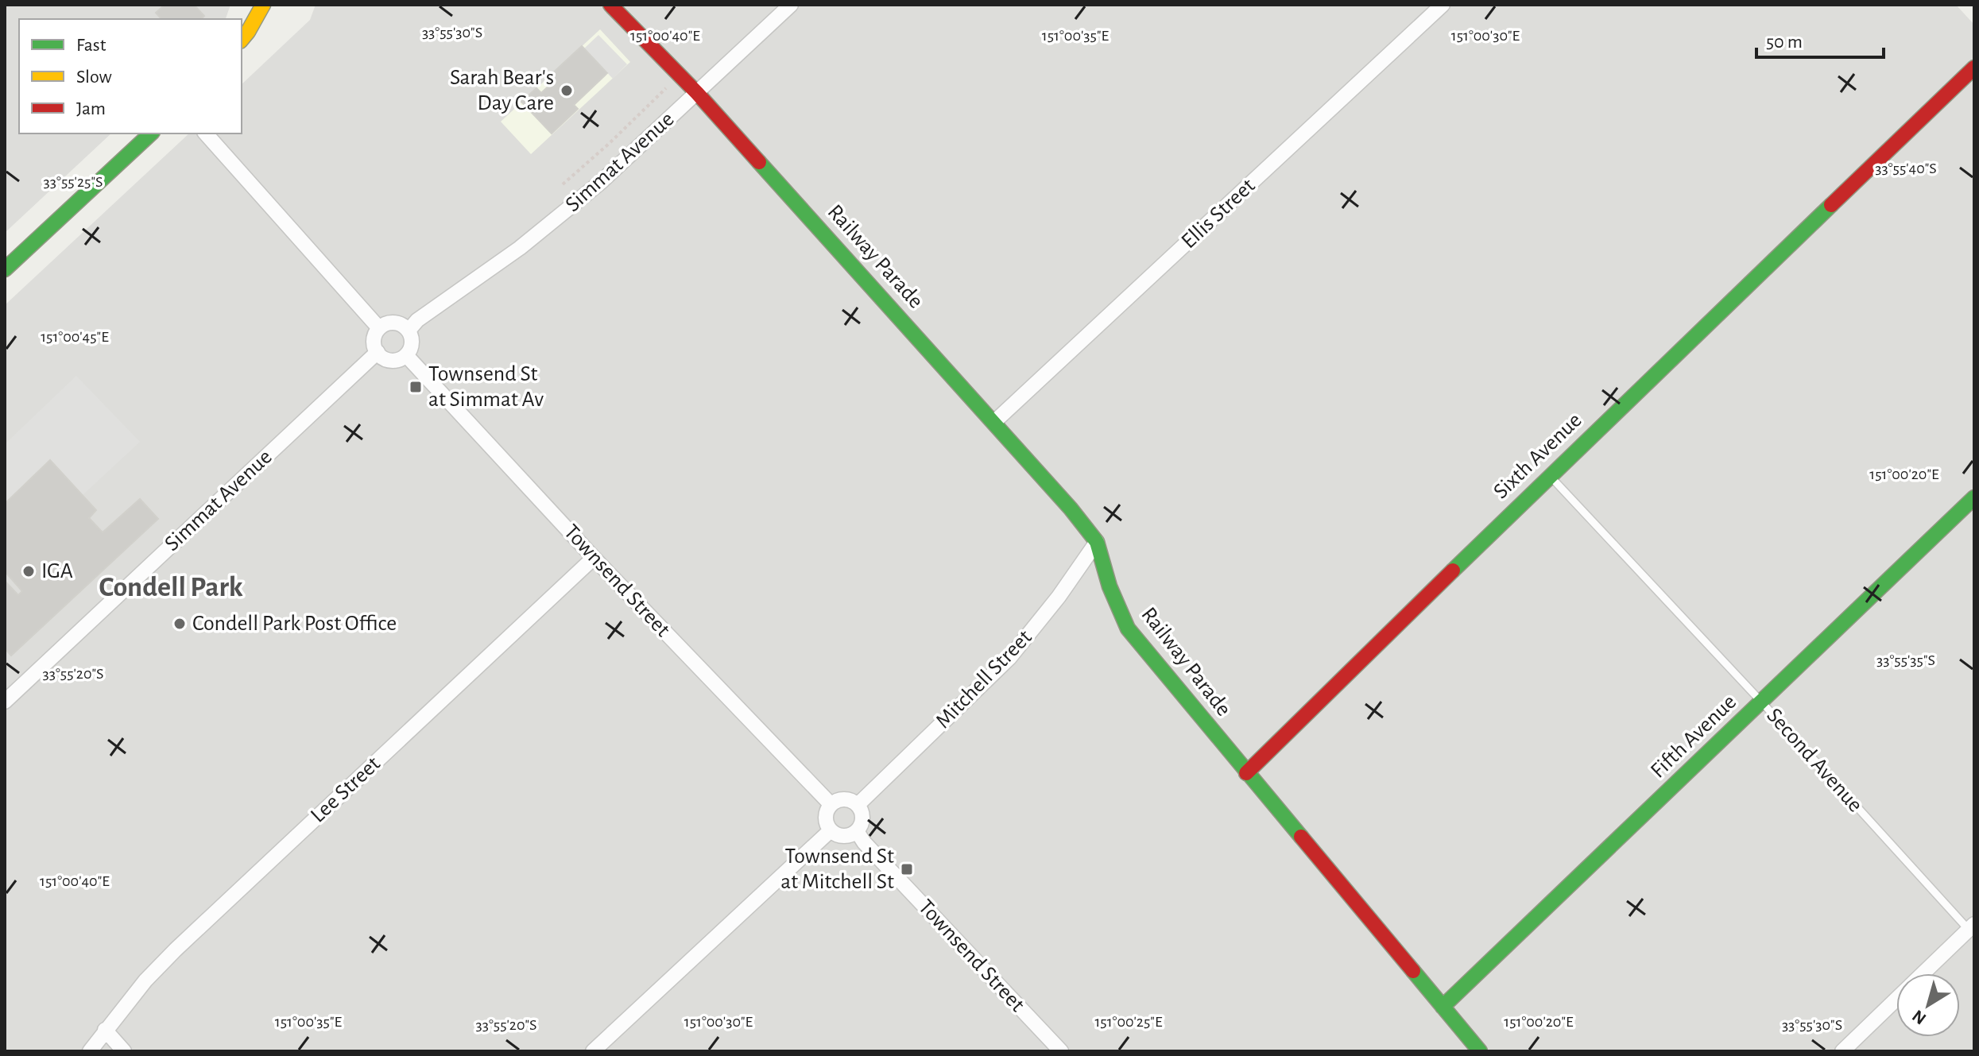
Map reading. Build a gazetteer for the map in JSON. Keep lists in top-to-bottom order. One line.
{"streets":{"street":["Simmat Avenue","Ellis Street","Railway Parade","Sixth Avenue","Townsend Street","Mitchell Street","Fifth Avenue","Lee Street"],"lane":["Second Avenue"]},"crossings":[["Simmat Avenue","Railway Parade"],["Simmat Avenue","Townsend Street"],["Ellis Street","Railway Parade"],["Railway Parade","Sixth Avenue"],["Railway Parade","Mitchell Street"],["Railway Parade","Fifth Avenue"],["Sixth Avenue","Second Avenue"],["Townsend Street","Mitchell Street"],["Townsend Street","Lee Street"],["Fifth Avenue","Second Avenue"]],"districts":["Condell Park"],"places":{"other":["Sarah Bear's Day Care","IGA","Condell Park Post Office"],"transit":["Townsend St at Simmat Av","Townsend St at Mitchell St"]},"legend":["Fast","Slow","Jam"],"scale_bar":"50 m","north":"bottom left","coordinates":["33°55'30\"S","151°00'40\"E","151°00'35\"E","151°00'30\"E","33°55'40\"S","33°55'25\"S","151°00'45\"E","151°00'20\"E","33°55'35\"S","33°55'20\"S","151°00'25\"E"]}
